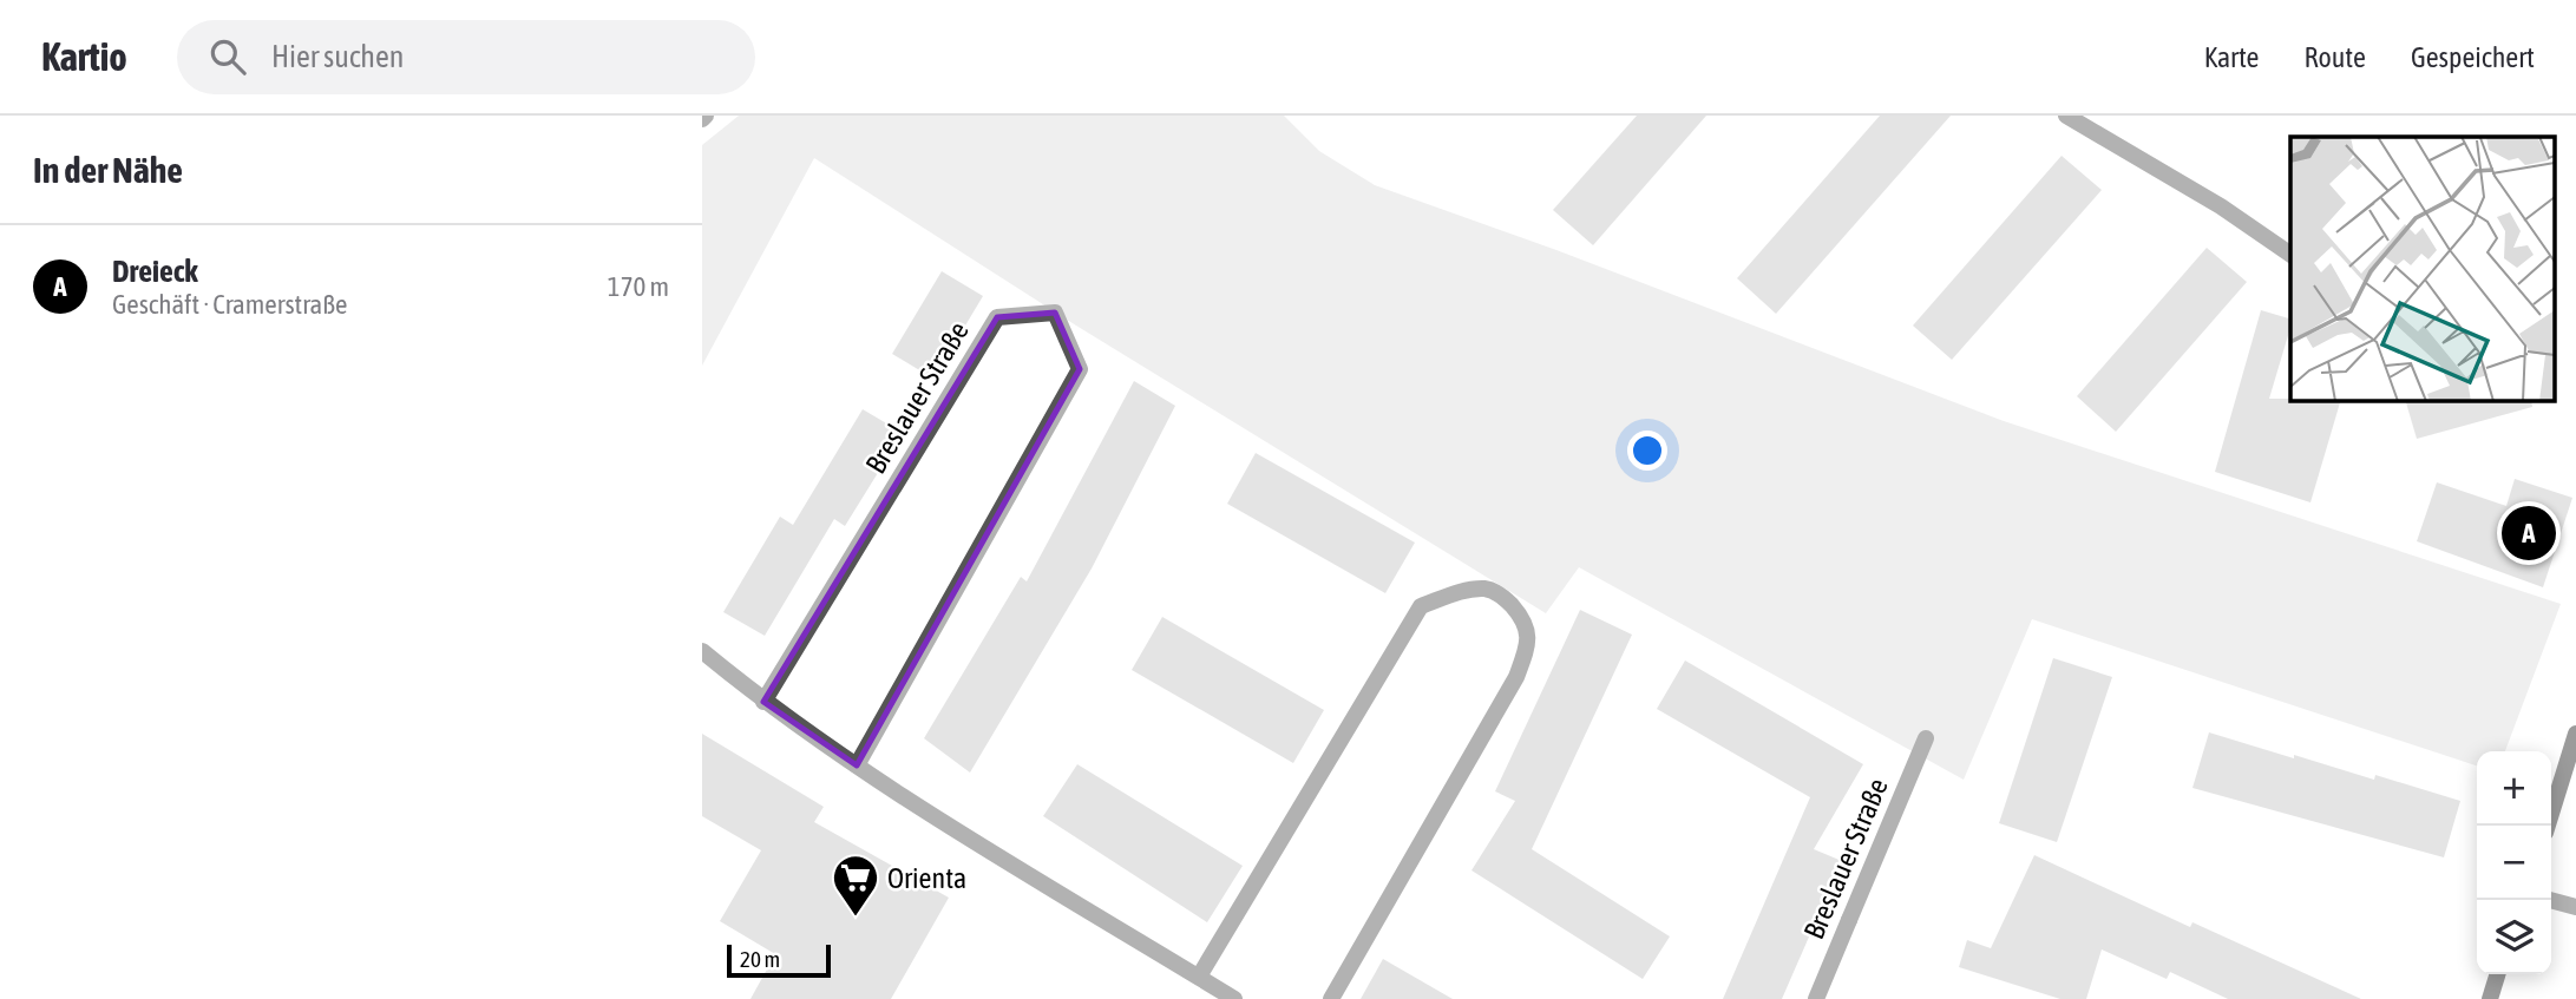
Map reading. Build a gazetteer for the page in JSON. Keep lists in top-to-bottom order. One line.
{"streets":{"street":["Breslauer Straße"]},"places":{"supermarket":["Orienta"]},"scale_bar":"20 m","page":{"header":"Kartio","search":"Hier suchen","nav":["Karte","Route","Gespeichert"],"heading":"In der Nähe","list":[{"mark":"A","name":"Dreieck","note":"Geschäft · Cramerstraße","value":"170 m"}],"pins":"A","map_buttons":["+","−"],"scale":"20 m"}}
